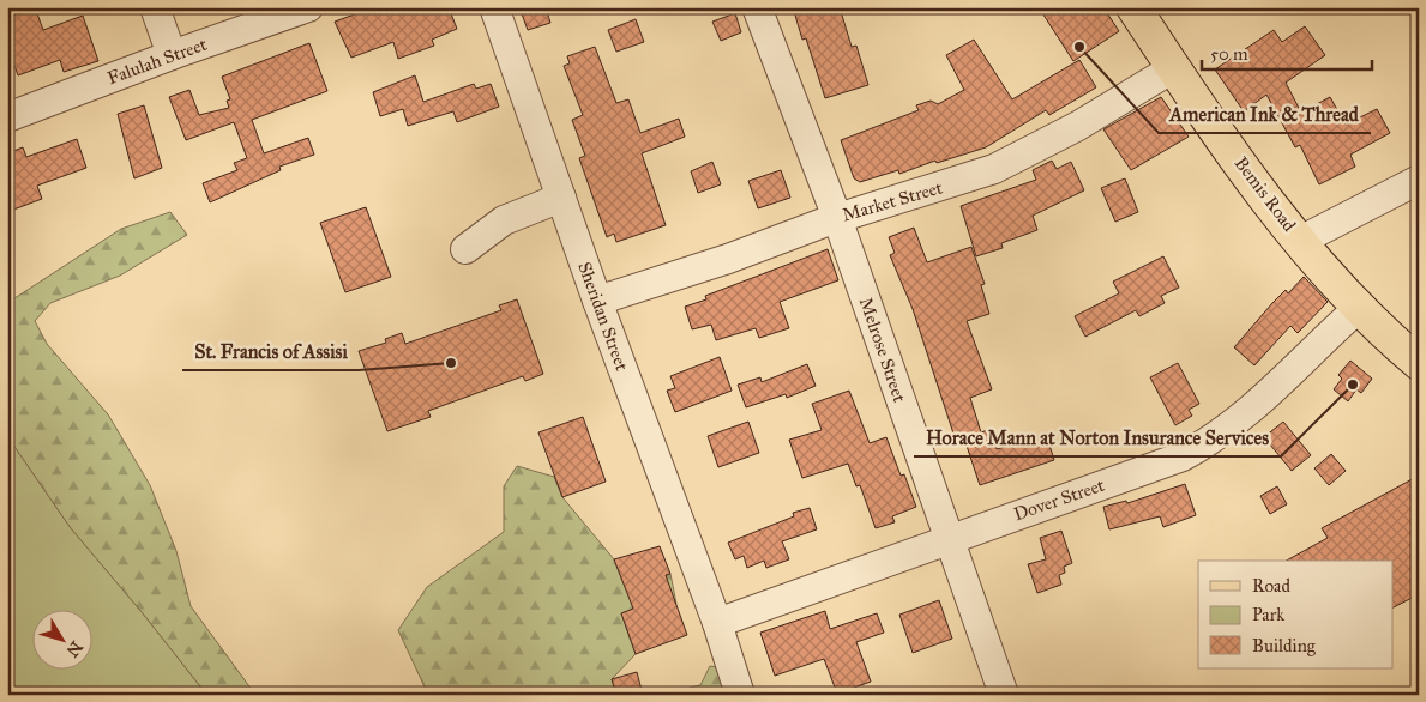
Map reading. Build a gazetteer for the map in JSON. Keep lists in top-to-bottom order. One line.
{"streets":{"main road":["Bemis Road"],"street":["Falulah Street","Market Street","Sheridan Street","Melrose Street","Dover Street"]},"crossings":[["Bemis Road","Market Street"],["Bemis Road","Dover Street"],["Market Street","Sheridan Street"],["Market Street","Melrose Street"],["Sheridan Street","Dover Street"],["Melrose Street","Dover Street"]],"places":["American Ink & Thread","St. Francis of Assisi","Horace Mann at Norton Insurance Services"],"legend":["Road","Park","Building"],"scale_bar":"50 m","north":"bottom right"}
